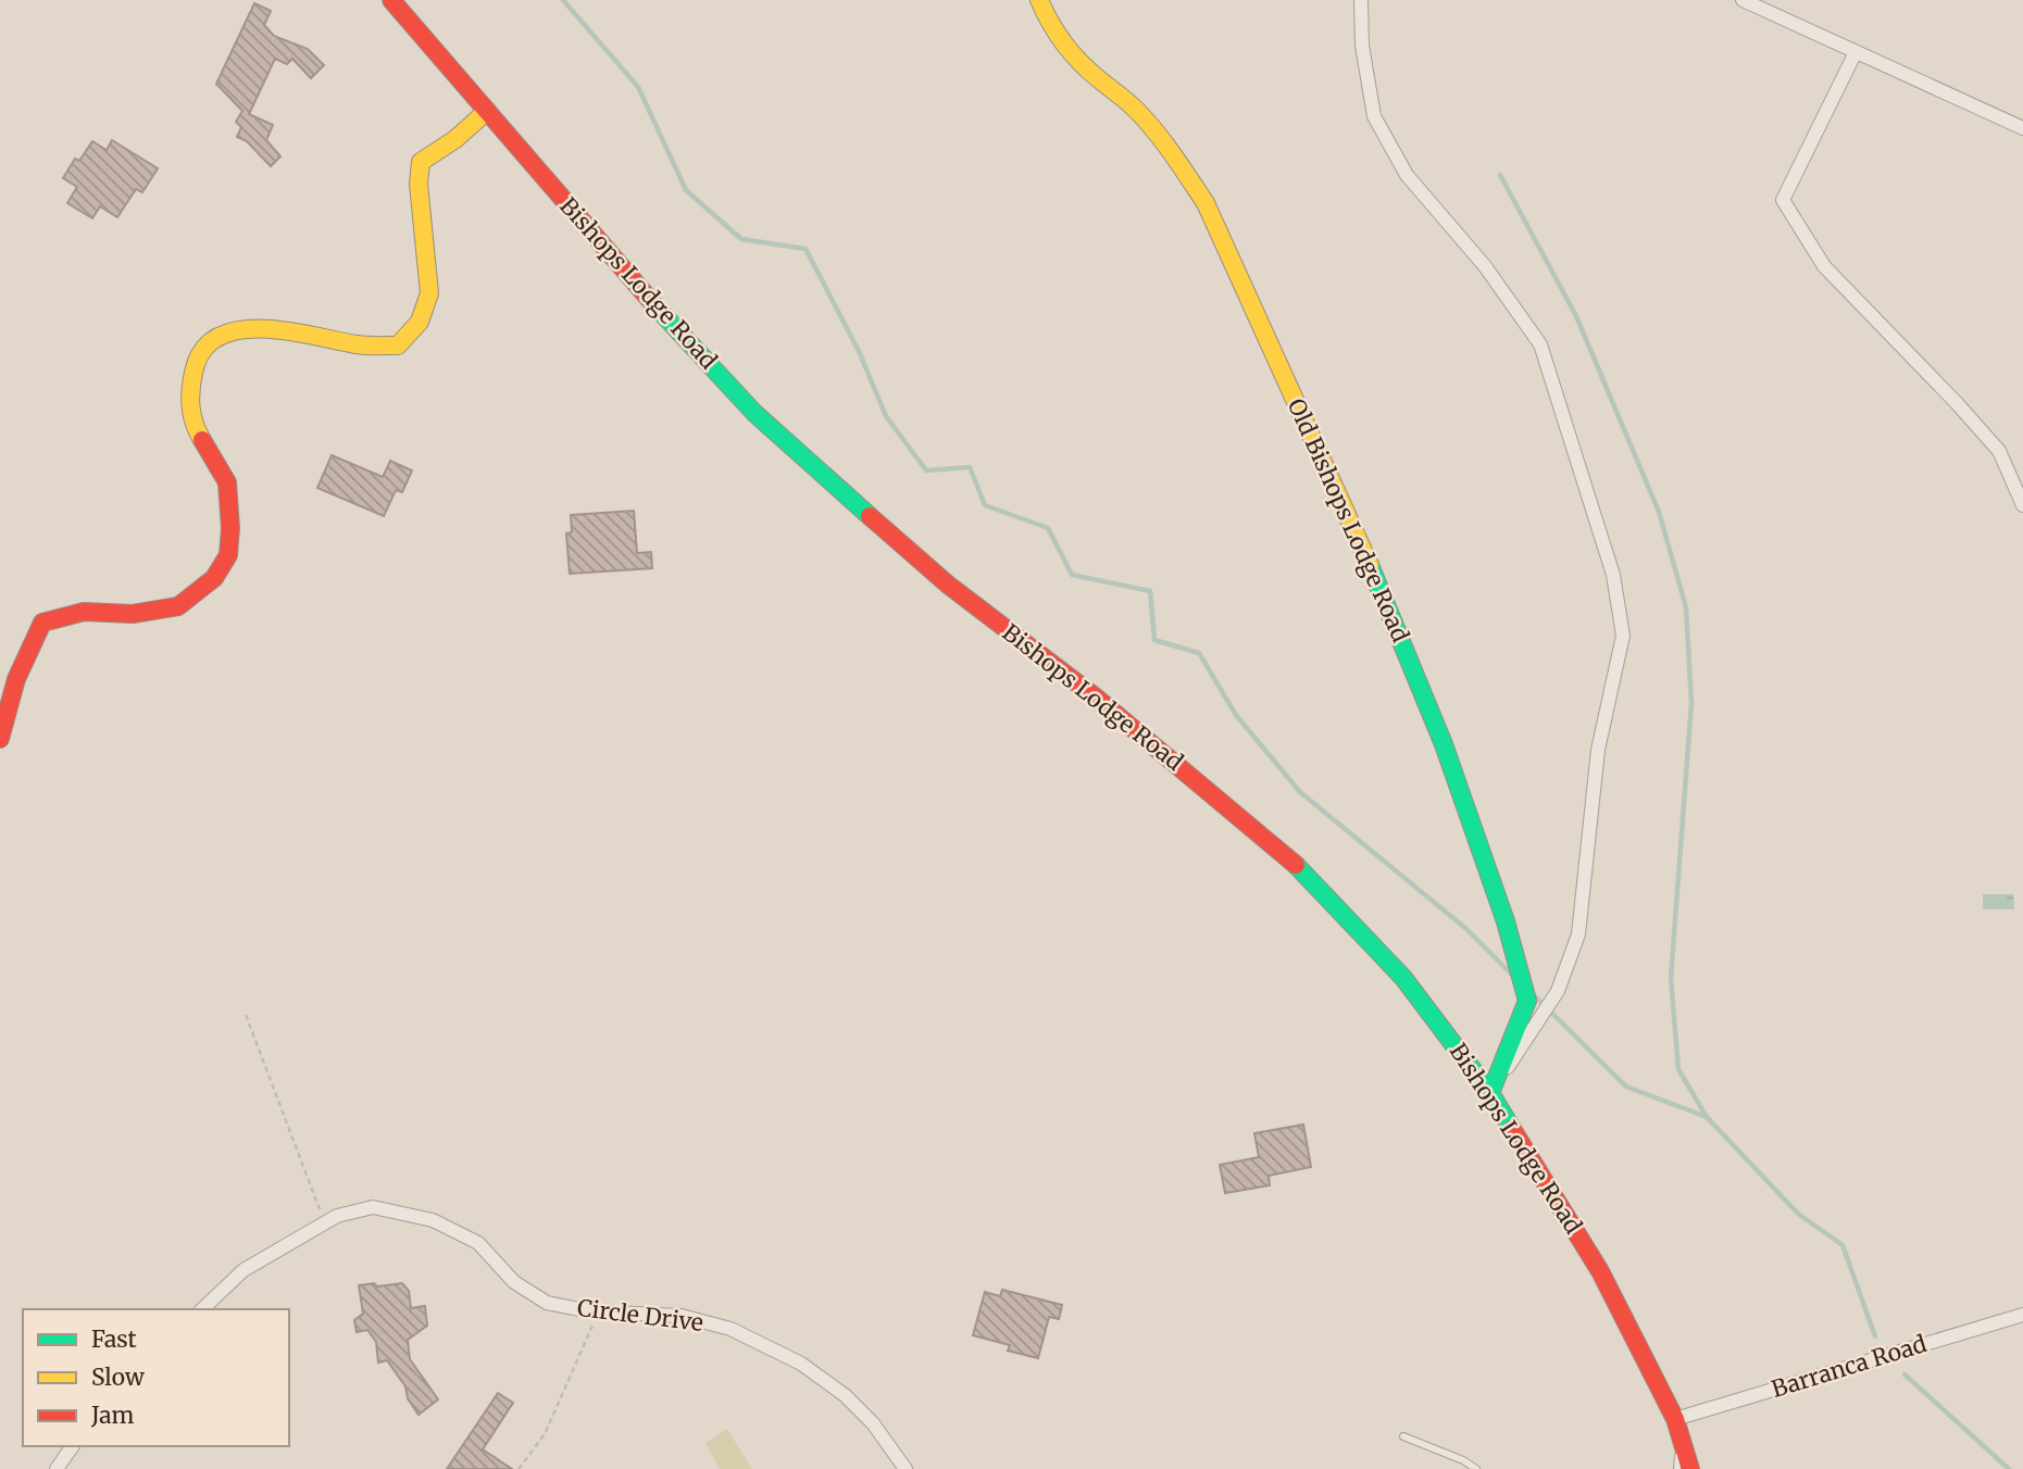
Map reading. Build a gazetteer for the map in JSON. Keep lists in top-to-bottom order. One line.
{"streets":{"street":["Bishops Lodge Road","Old Bishops Lodge Road","Circle Drive","Barranca Road"]},"crossings":[["Bishops Lodge Road","Old Bishops Lodge Road"],["Bishops Lodge Road","Barranca Road"]],"legend":["Fast","Slow","Jam"]}
